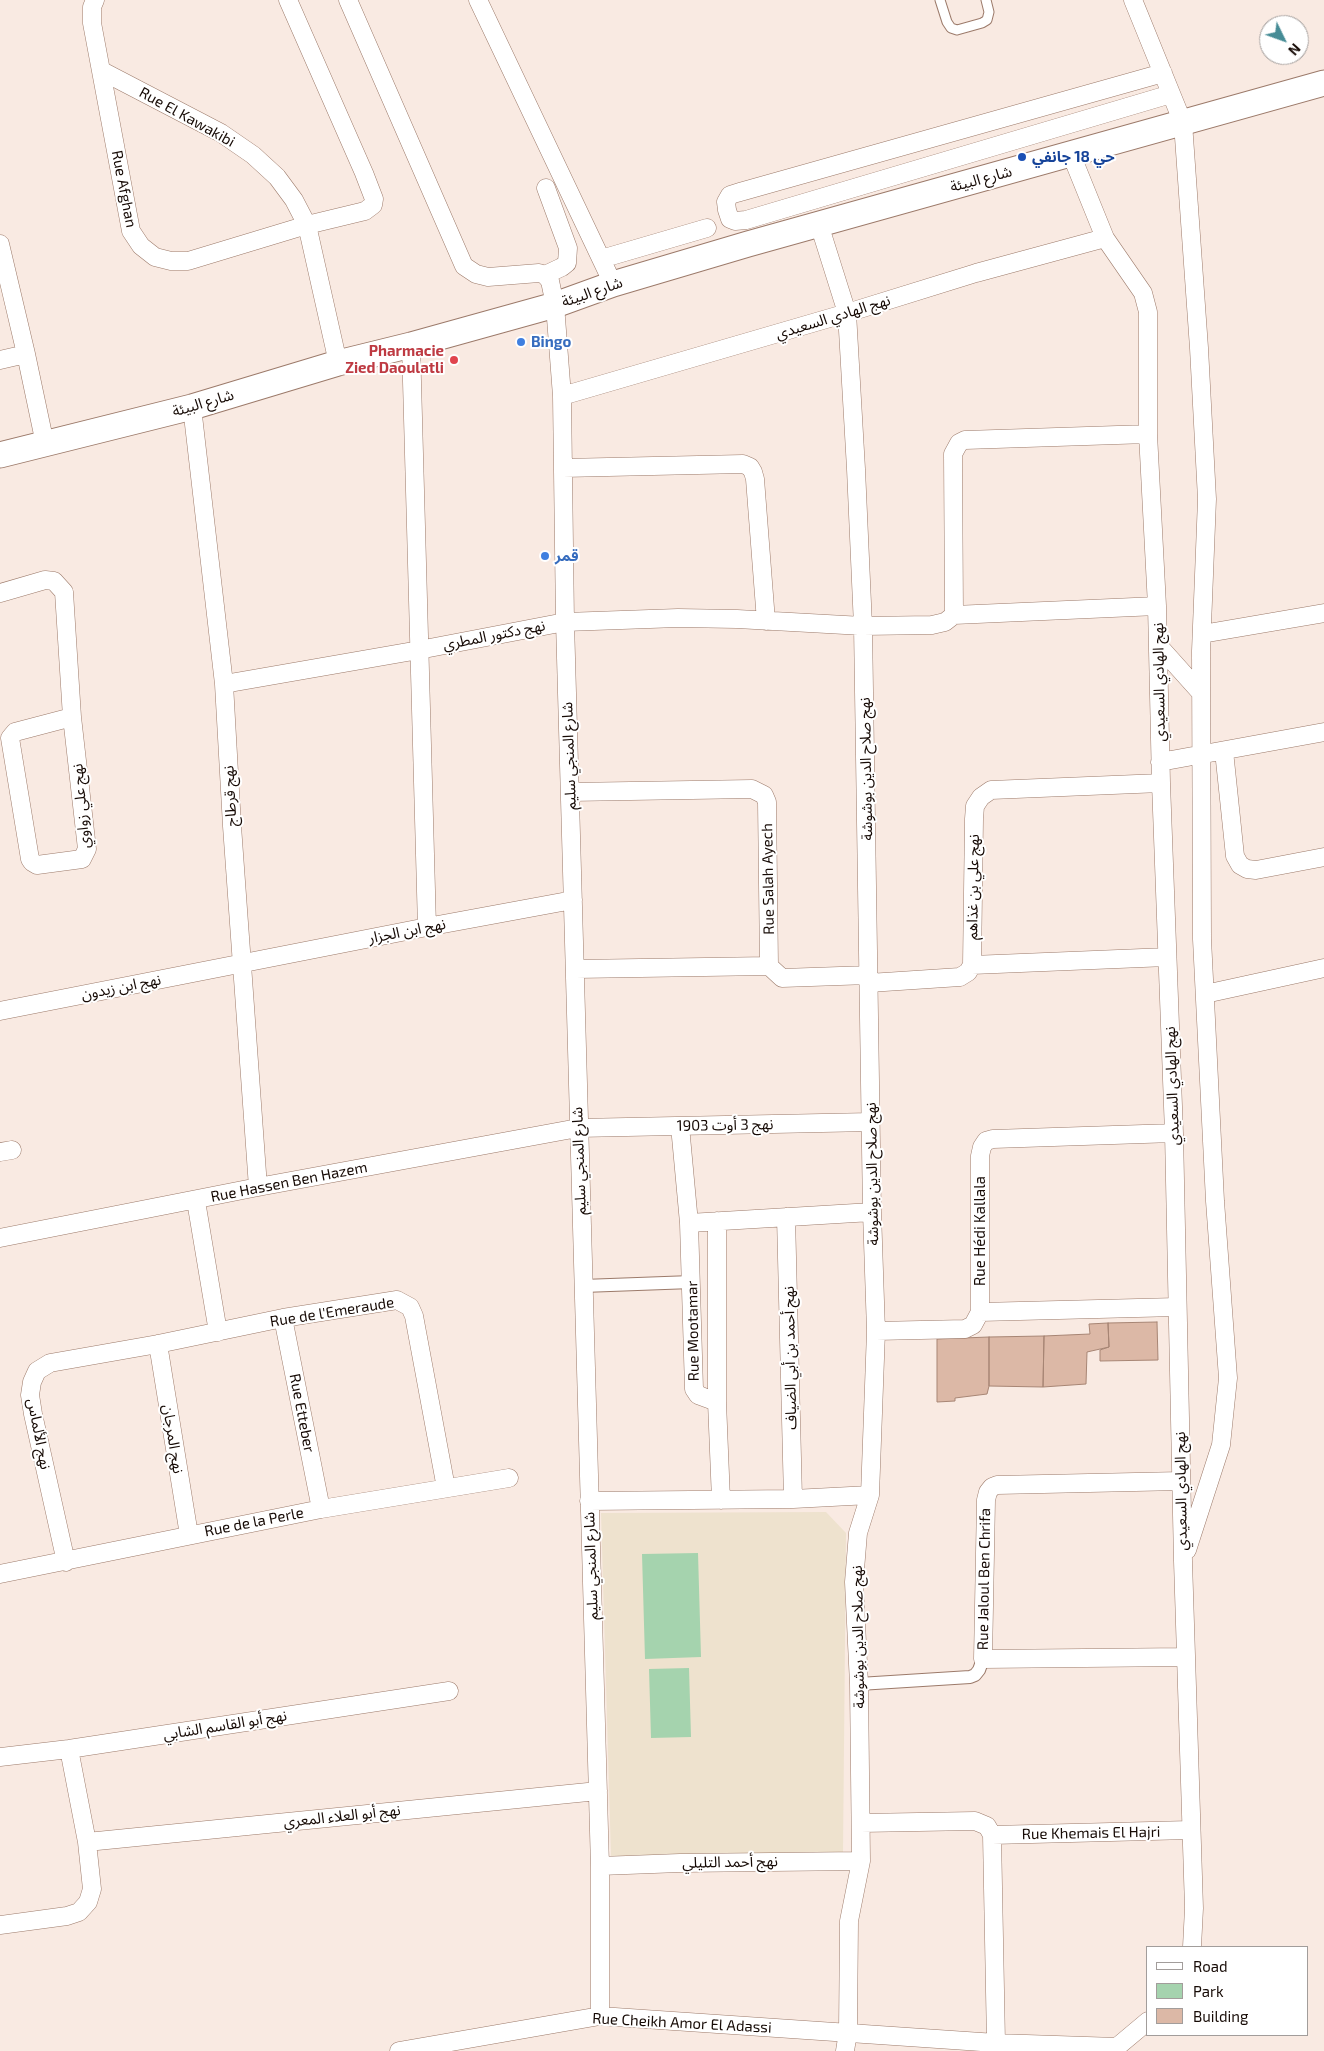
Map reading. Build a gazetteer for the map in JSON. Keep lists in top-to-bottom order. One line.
{"streets":{"main road":["شارع البيئة"],"street":["Rue El Kawakibi","Rue Afghan","نهج الهادي السعيدي","نهج دكتور المطري","شارع المنجي سليم","نهج صلاح الدين بوشوشة","نهج قرطاج","نهج علي زواوي","Rue Salah Ayech","نهج علي بن غذاهم","نهج ابن الجزار","نهج ابن زيدون","نهج 3 أوت 1903","Rue Hassen Ben Hazem","Rue Hédi Kallala","Rue de l'Emeraude","Rue Mootamar","نهج أحمد بن أبي الضياف","Rue Etteber","نهج الألماس","نهج المرجان","Rue de la Perle","Rue Jaloul Ben Chrifa","نهج أبو القاسم الشابي","نهج أبو العلاء المعري","Rue Khemais El Hajri","نهج أحمد التليلي","Rue Cheikh Amor El Adassi"]},"crossings":[["Rue El Kawakibi","شارع البيئة"],["Rue El Kawakibi","Rue Afghan"],["شارع البيئة","نهج الهادي السعيدي"],["شارع البيئة","شارع المنجي سليم"],["شارع البيئة","نهج صلاح الدين بوشوشة"],["شارع البيئة","نهج قرطاج"],["نهج الهادي السعيدي","شارع المنجي سليم"],["نهج الهادي السعيدي","نهج صلاح الدين بوشوشة"],["نهج الهادي السعيدي","نهج علي بن غذاهم"],["نهج الهادي السعيدي","Rue Hédi Kallala"],["نهج الهادي السعيدي","Rue Jaloul Ben Chrifa"],["نهج الهادي السعيدي","Rue Khemais El Hajri"],["نهج دكتور المطري","شارع المنجي سليم"],["نهج دكتور المطري","نهج صلاح الدين بوشوشة"],["نهج دكتور المطري","نهج قرطاج"],["شارع المنجي سليم","Rue Salah Ayech"],["شارع المنجي سليم","نهج ابن الجزار"],["شارع المنجي سليم","نهج 3 أوت 1903"],["شارع المنجي سليم","Rue Hassen Ben Hazem"],["شارع المنجي سليم","نهج أبو العلاء المعري"],["شارع المنجي سليم","نهج أحمد التليلي"],["شارع المنجي سليم","Rue Cheikh Amor El Adassi"],["نهج صلاح الدين بوشوشة","نهج 3 أوت 1903"],["نهج صلاح الدين بوشوشة","نهج أحمد التليلي"],["نهج صلاح الدين بوشوشة","Rue Cheikh Amor El Adassi"],["نهج قرطاج","نهج ابن الجزار"],["نهج قرطاج","نهج ابن زيدون"],["نهج قرطاج","Rue Hassen Ben Hazem"],["نهج ابن الجزار","نهج ابن زيدون"],["نهج 3 أوت 1903","Rue Hassen Ben Hazem"],["نهج 3 أوت 1903","Rue Mootamar"],["Rue de l'Emeraude","Rue Etteber"],["Rue de l'Emeraude","نهج الألماس"],["Rue de l'Emeraude","Rue de la Perle"],["Rue Etteber","Rue de la Perle"],["نهج الألماس","نهج المرجان"],["نهج الألماس","Rue de la Perle"],["نهج المرجان","Rue de la Perle"]],"places":["حي 18 جانفي","Bingo","Pharmacie Zied Daoulatli","قمر"],"legend":["Road","Park","Building"],"north":"bottom right"}
